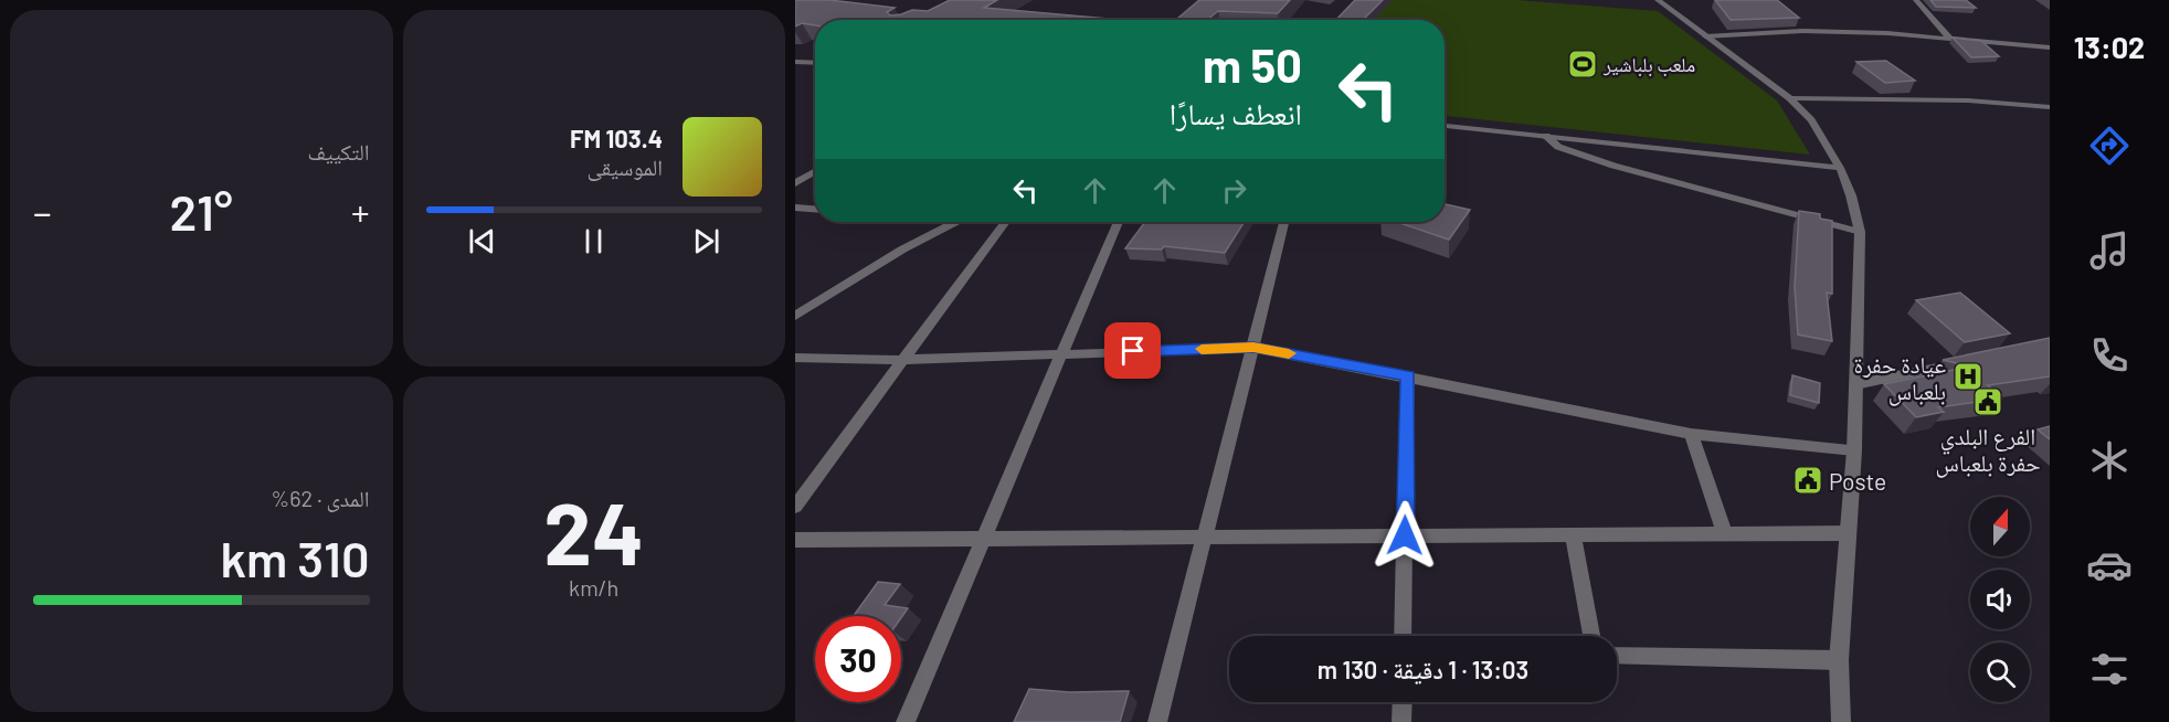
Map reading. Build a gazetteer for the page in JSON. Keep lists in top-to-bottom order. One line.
{"places":{"sports":["ملعب بلباشير"],"hospital":["عيادة حفرة بلعباس"],"public building":["الفرع البلدي حفرة بلعباس","Poste"]},"north":"top","page":{"tabs":"13:02","tile":["التكييف",["24","km/h"],["المدى · 62%","310 km"]],"turn":["50 m","انعطف يسارًا"],"song":["103.4 FM","الموسيقى"],"heat":["−","21°","+"],"limit":"30","trip":"13:03 · 1 دقيقة · 130 m"}}
